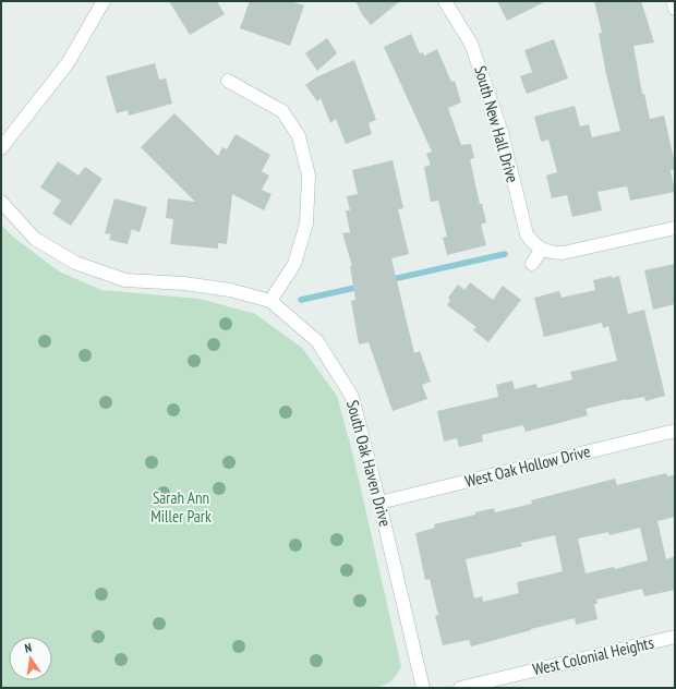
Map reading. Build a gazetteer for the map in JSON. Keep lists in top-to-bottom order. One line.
{"streets":{"street":["South New Hall Drive","South Oak Haven Drive","West Oak Hollow Drive","West Colonial Heights"]},"crossings":[["South Oak Haven Drive","West Oak Hollow Drive"]],"parks":["Sarah Ann Miller Park"],"north":"top"}
